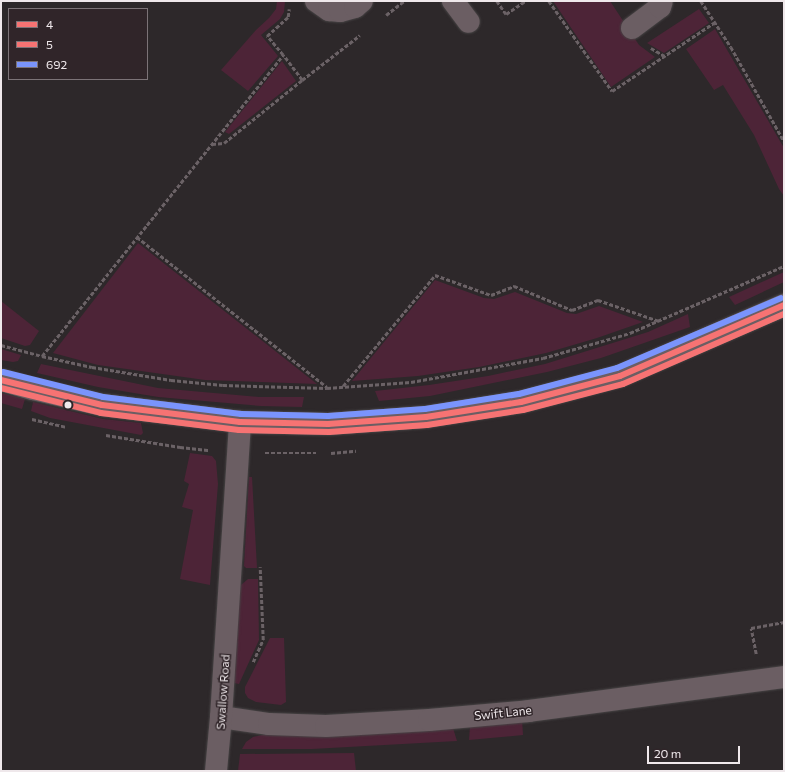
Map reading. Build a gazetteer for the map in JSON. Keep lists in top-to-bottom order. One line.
{"streets":{"street":["Swallow Road","Swift Lane"]},"crossings":[["Swallow Road","Swift Lane"]],"lines":["transit line 692","transit line 4","transit line 5"],"legend":["4","5","692"],"scale_bar":"20 m"}
